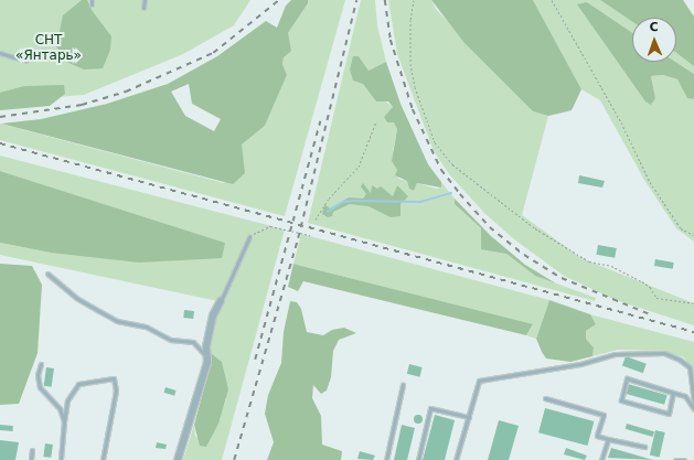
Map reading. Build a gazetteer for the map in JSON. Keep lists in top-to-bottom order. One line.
{"parks":["СНТ «Янтарь»"],"north":"top"}
